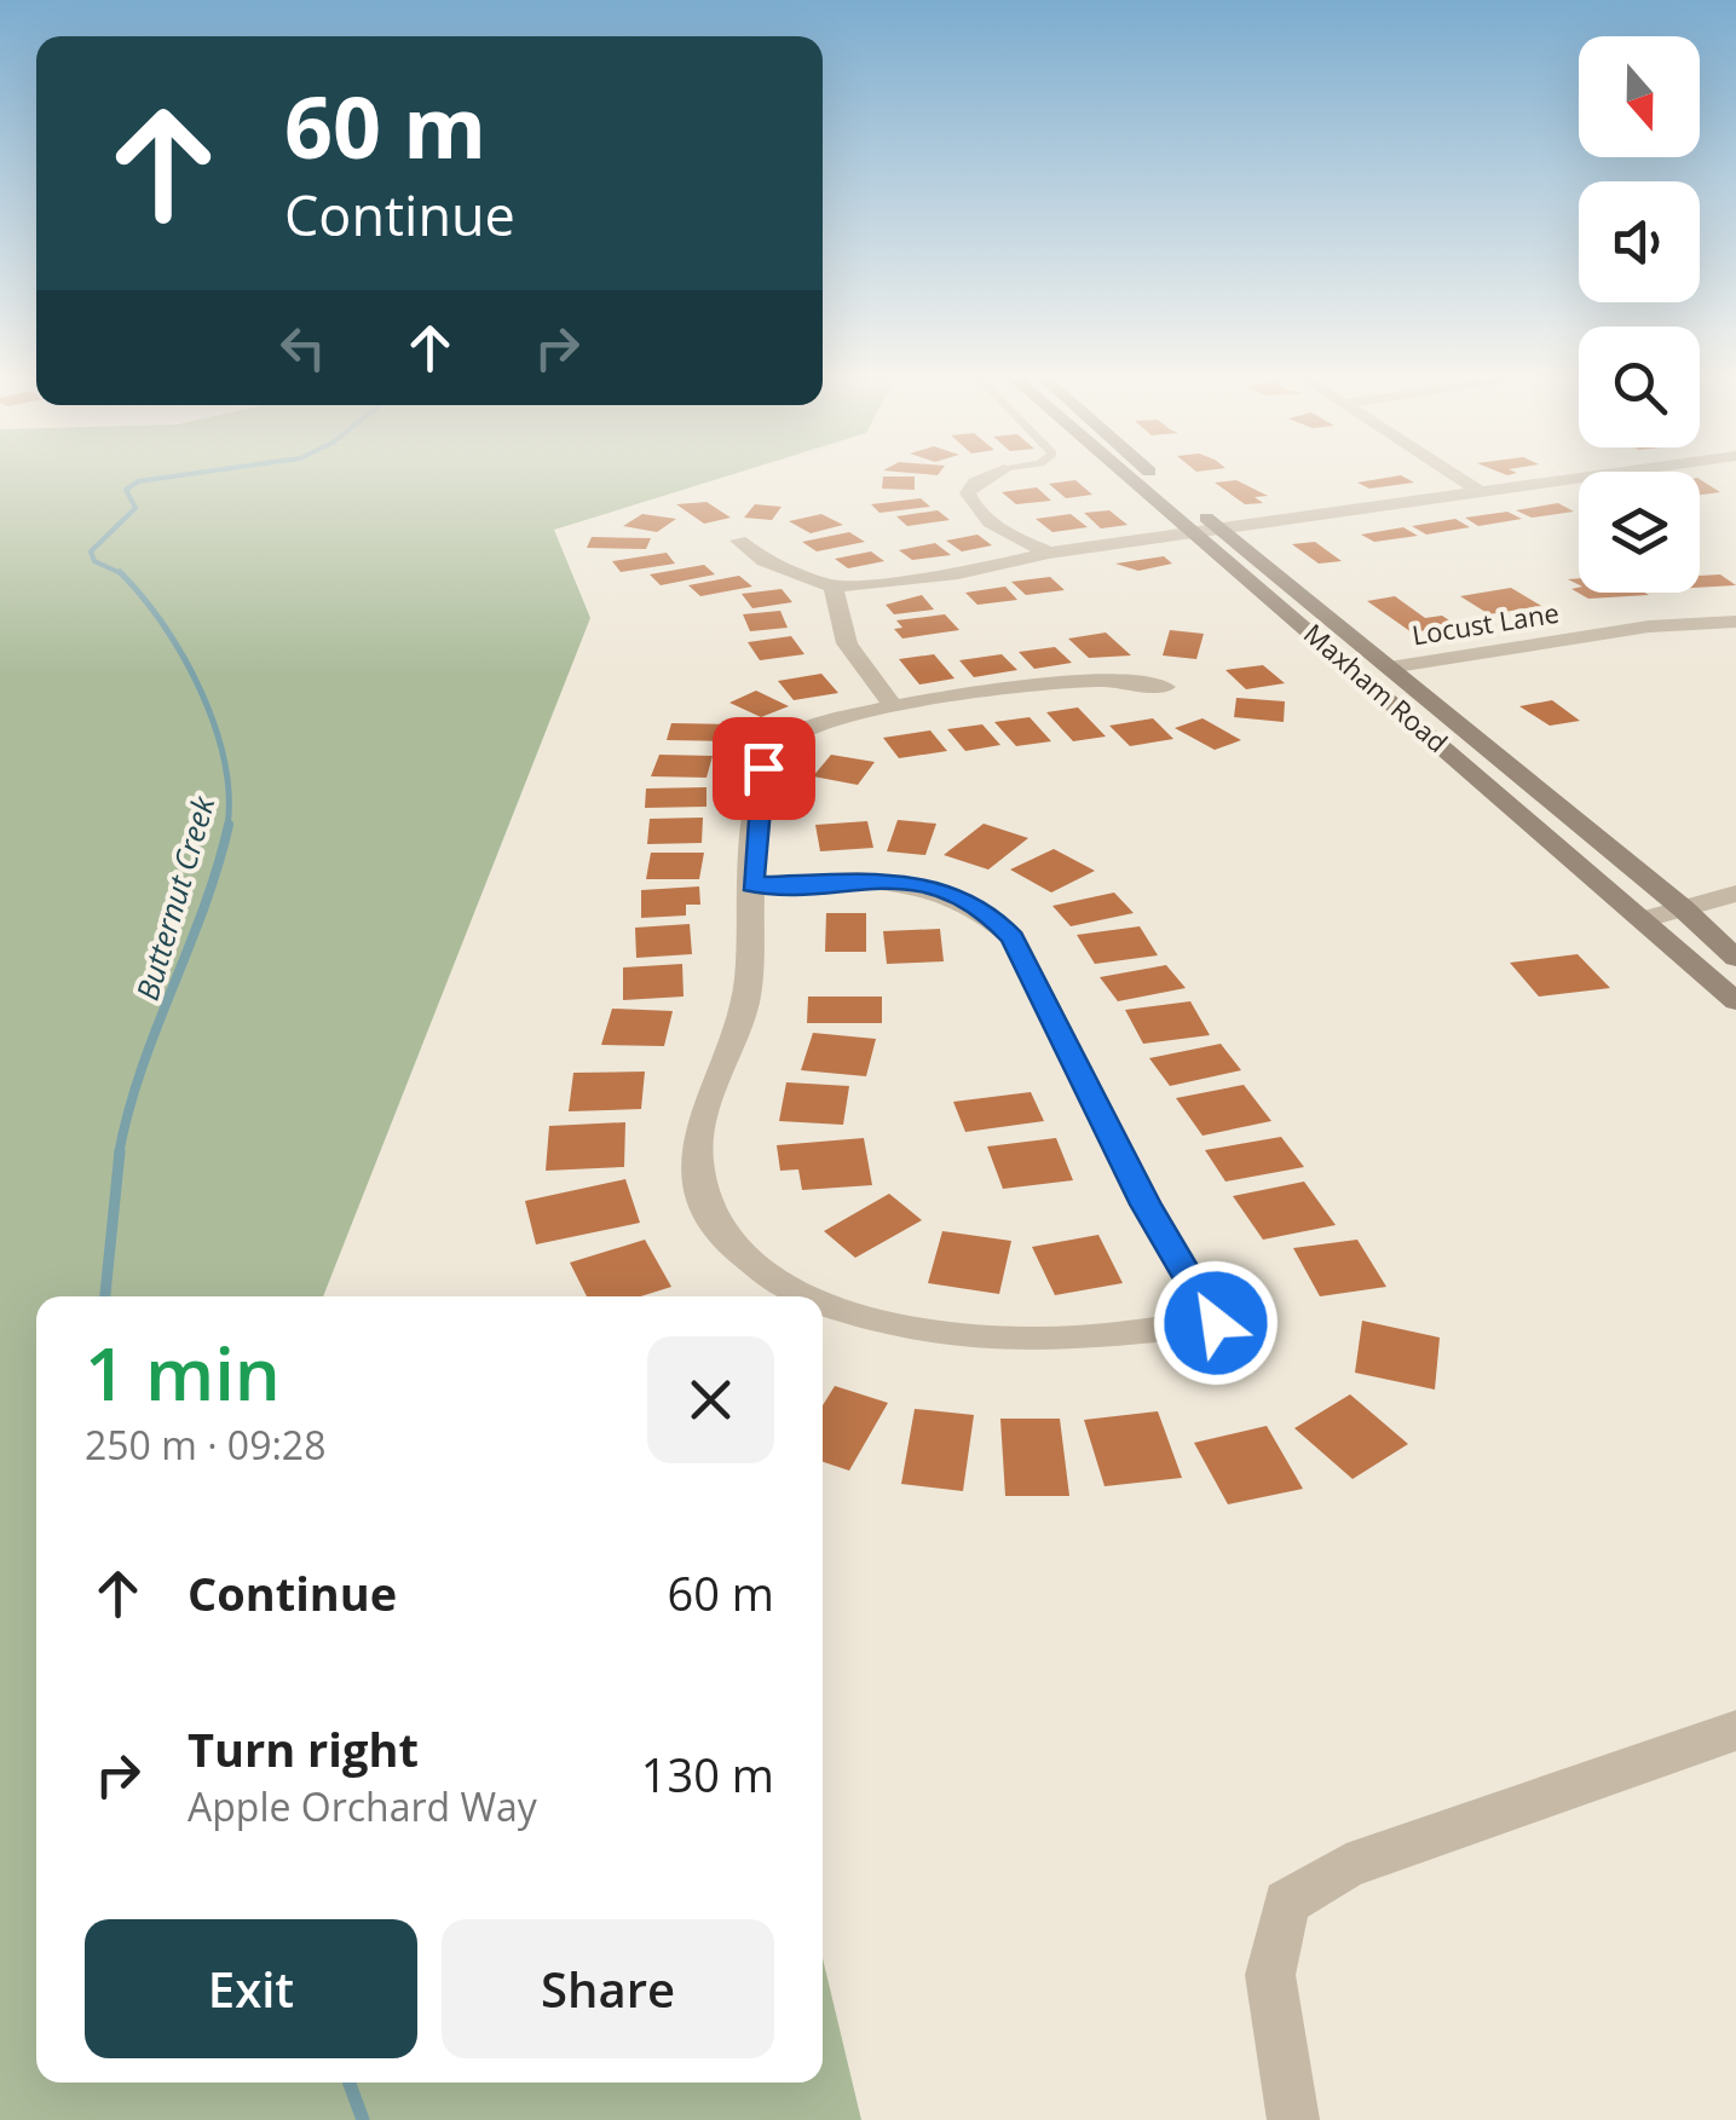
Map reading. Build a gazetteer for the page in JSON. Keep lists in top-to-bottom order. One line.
{"streets":{"main road":["Maxham Road"],"street":["Locust Lane"]},"crossings":[["Locust Lane","Maxham Road"]],"water":["Butternut Creek"],"north":"bottom","page":{"turn":["60 m","Continue"],"heading":["1 min","250 m · 09:28"],"list":[{"name":"Continue","value":"60 m"},{"name":"Turn right","note":"Apple Orchard Way","value":"130 m"}],"buttons":["Exit","Share"]}}
